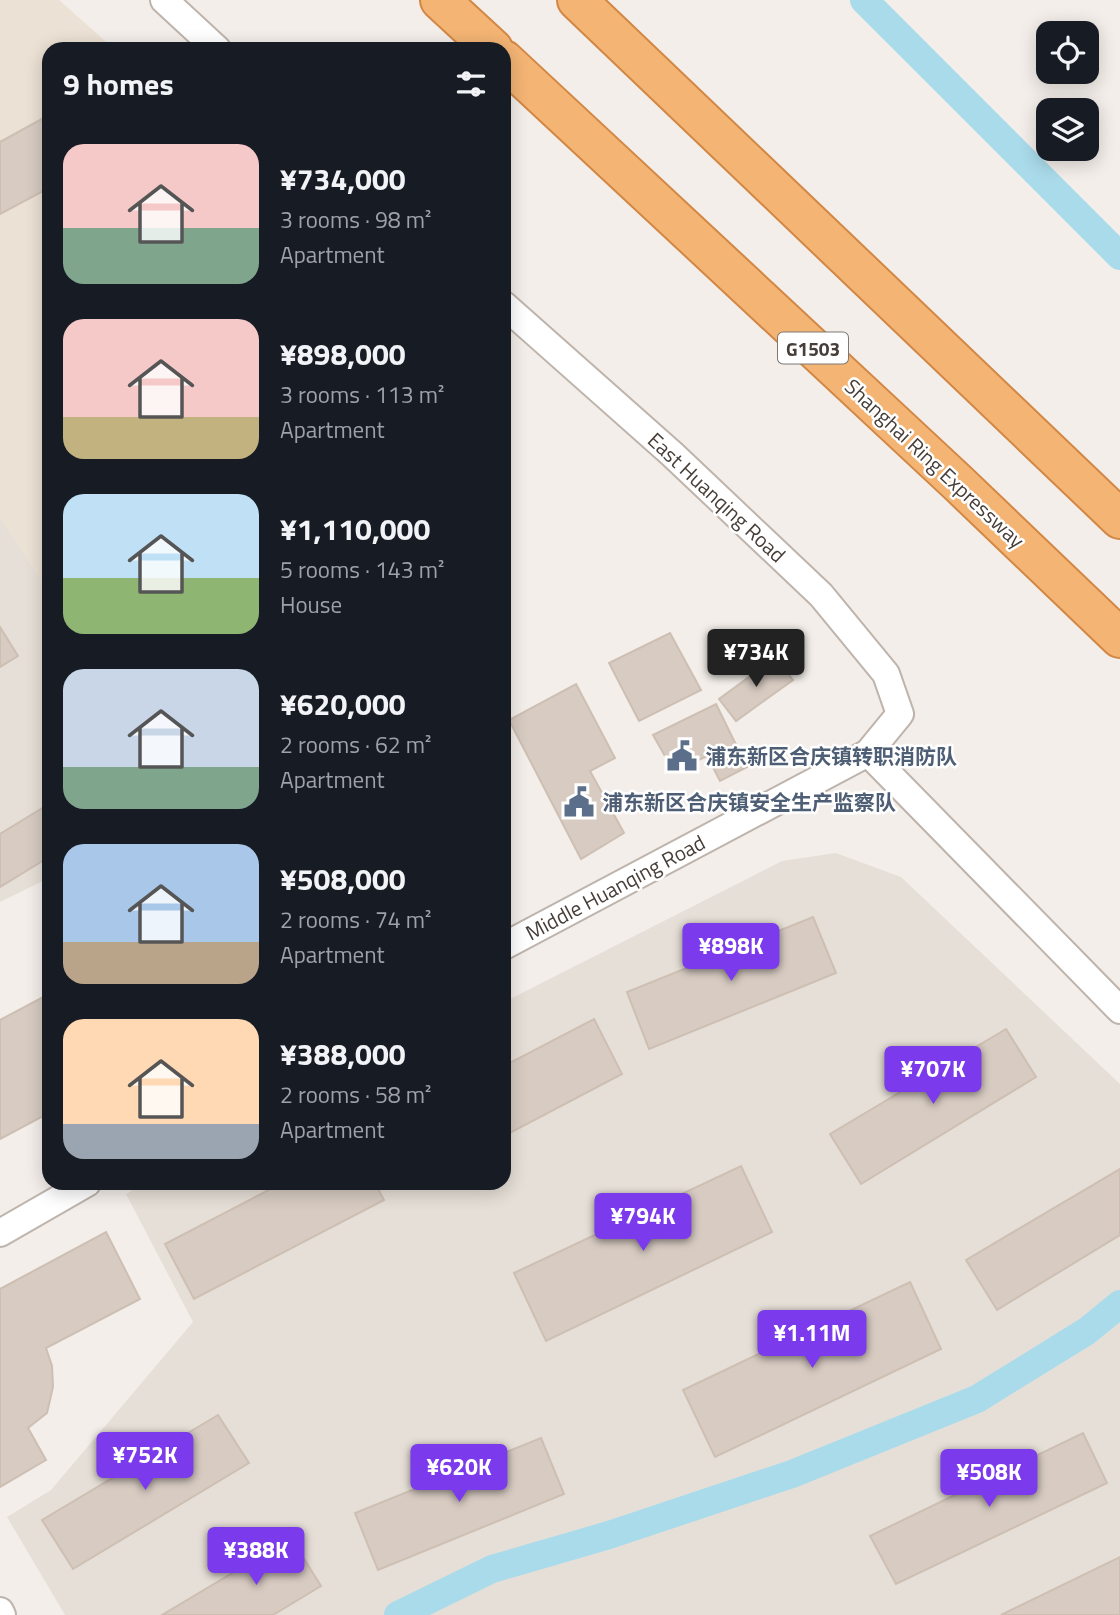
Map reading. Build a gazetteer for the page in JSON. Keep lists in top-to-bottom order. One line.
{"streets":{"highway":["G1503","Shanghai Ring Expressway"],"street":["East Huanqing Road","Middle Huanqing Road"]},"crossings":[["East Huanqing Road","Middle Huanqing Road"]],"places":{"public building":["浦东新区合庆镇转职消防队","浦东新区合庆镇安全生产监察队"]},"page":{"heading":"9 homes","list":[{"name":"¥734,000","note":"3 rooms · 98 m² · Apartment"},{"name":"¥898,000","note":"3 rooms · 113 m² · Apartment"},{"name":"¥1,110,000","note":"5 rooms · 143 m² · House"},{"name":"¥620,000","note":"2 rooms · 62 m² · Apartment"},{"name":"¥508,000","note":"2 rooms · 74 m² · Apartment"},{"name":"¥388,000","note":"2 rooms · 58 m² · Apartment"}],"price":["¥734K","¥898K","¥707K","¥794K","¥1.11M","¥752K","¥620K","¥508K","¥388K"]}}
